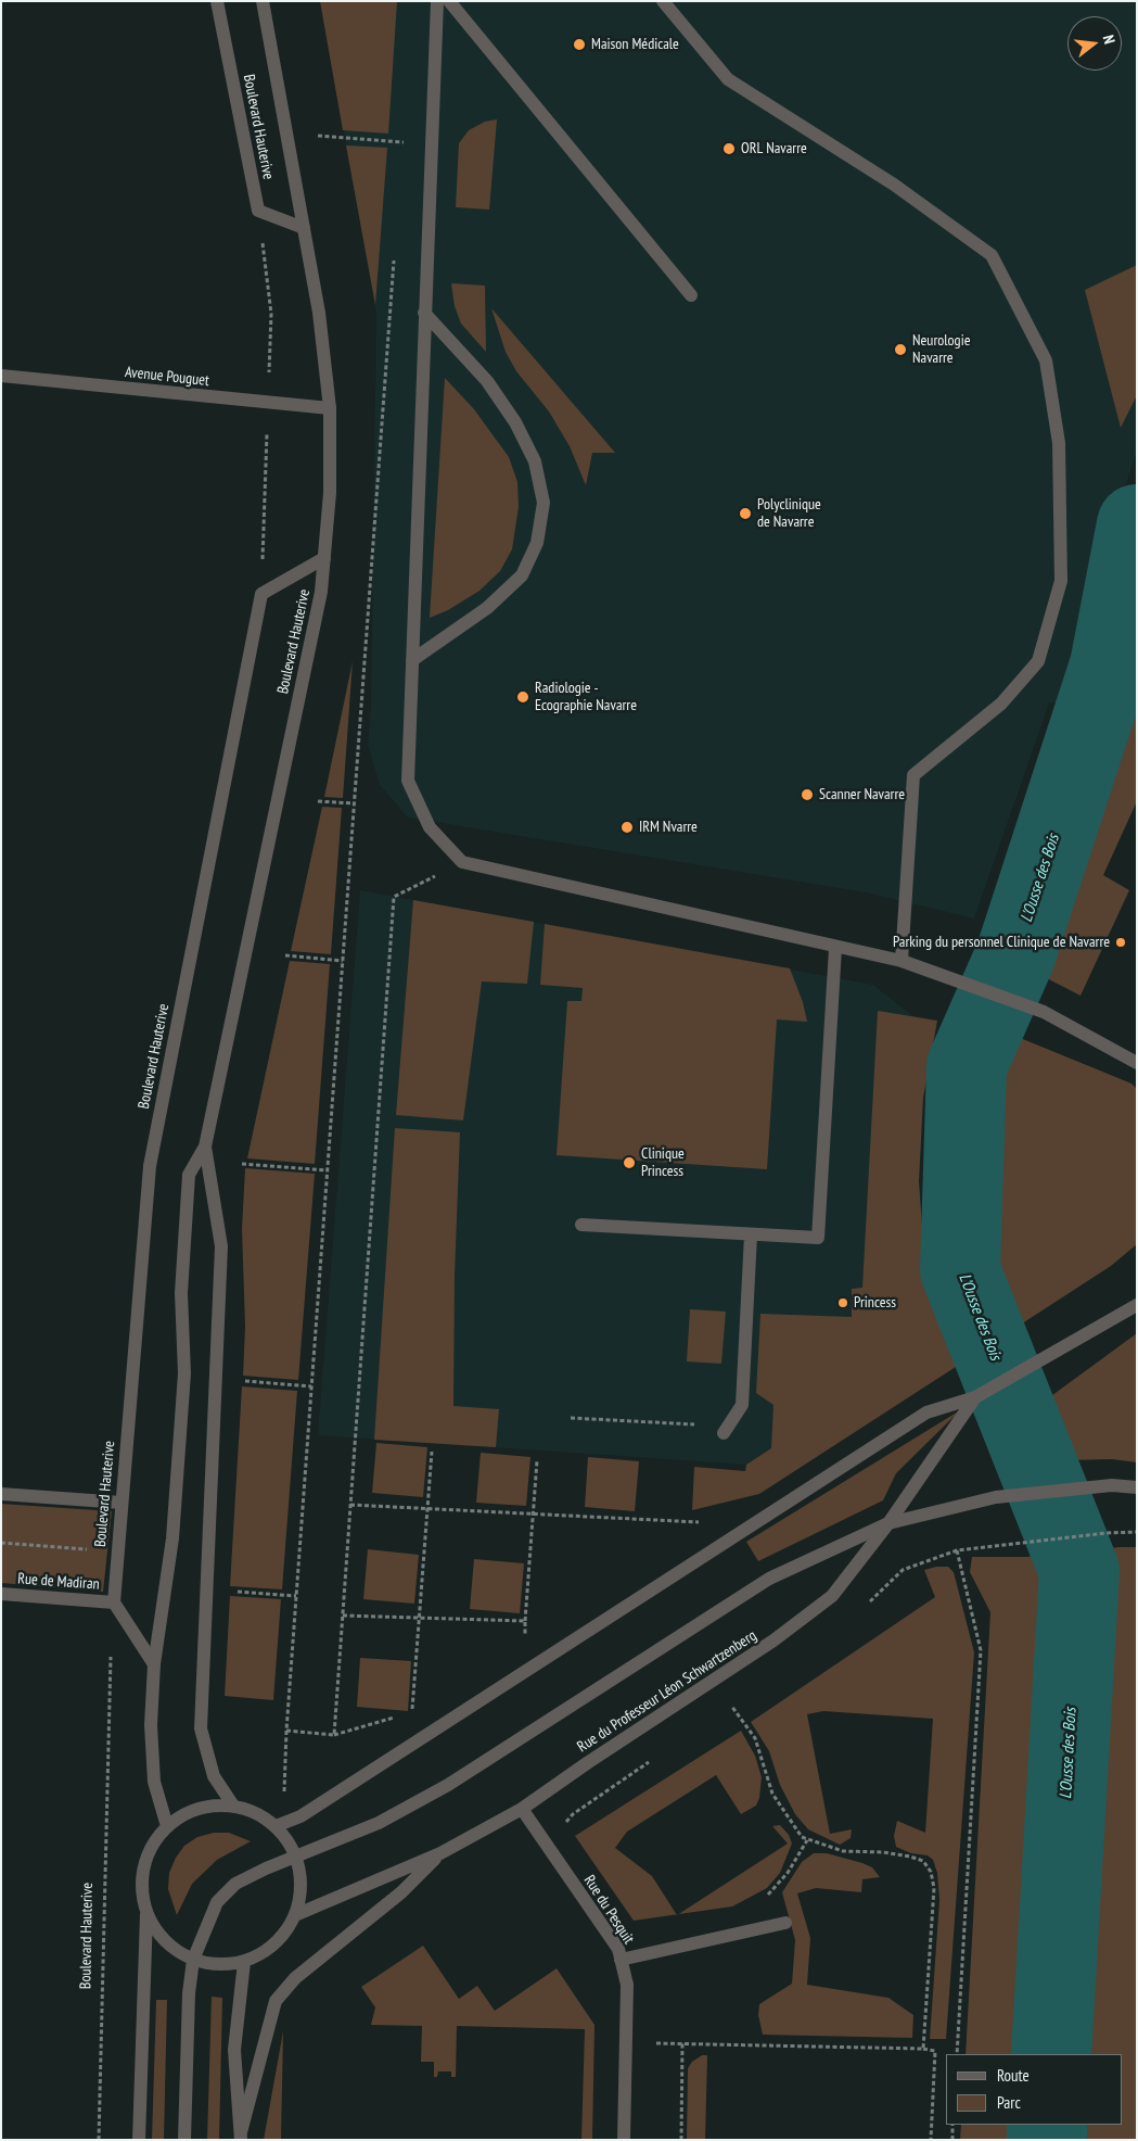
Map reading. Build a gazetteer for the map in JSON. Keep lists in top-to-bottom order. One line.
{"streets":{"street":["Boulevard Hauterive","Avenue Pouguet","Rue de Madiran","Rue du Professeur Léon Schwartzenberg","Rue du Pesquit"]},"crossings":[["Boulevard Hauterive","Avenue Pouguet"],["Boulevard Hauterive","Rue de Madiran"],["Rue du Professeur Léon Schwartzenberg","Rue du Pesquit"]],"water":["L'Ousse des Bois"],"places":["Maison Médicale","ORL Navarre","Neurologie Navarre","Polyclinique de Navarre","Radiologie - Ecographie Navarre","Scanner Navarre","IRM Nvarre","Parking du personnel Clinique de Navarre","Clinique Princess","Princess"],"legend":["Route","Parc"],"north":"right"}
